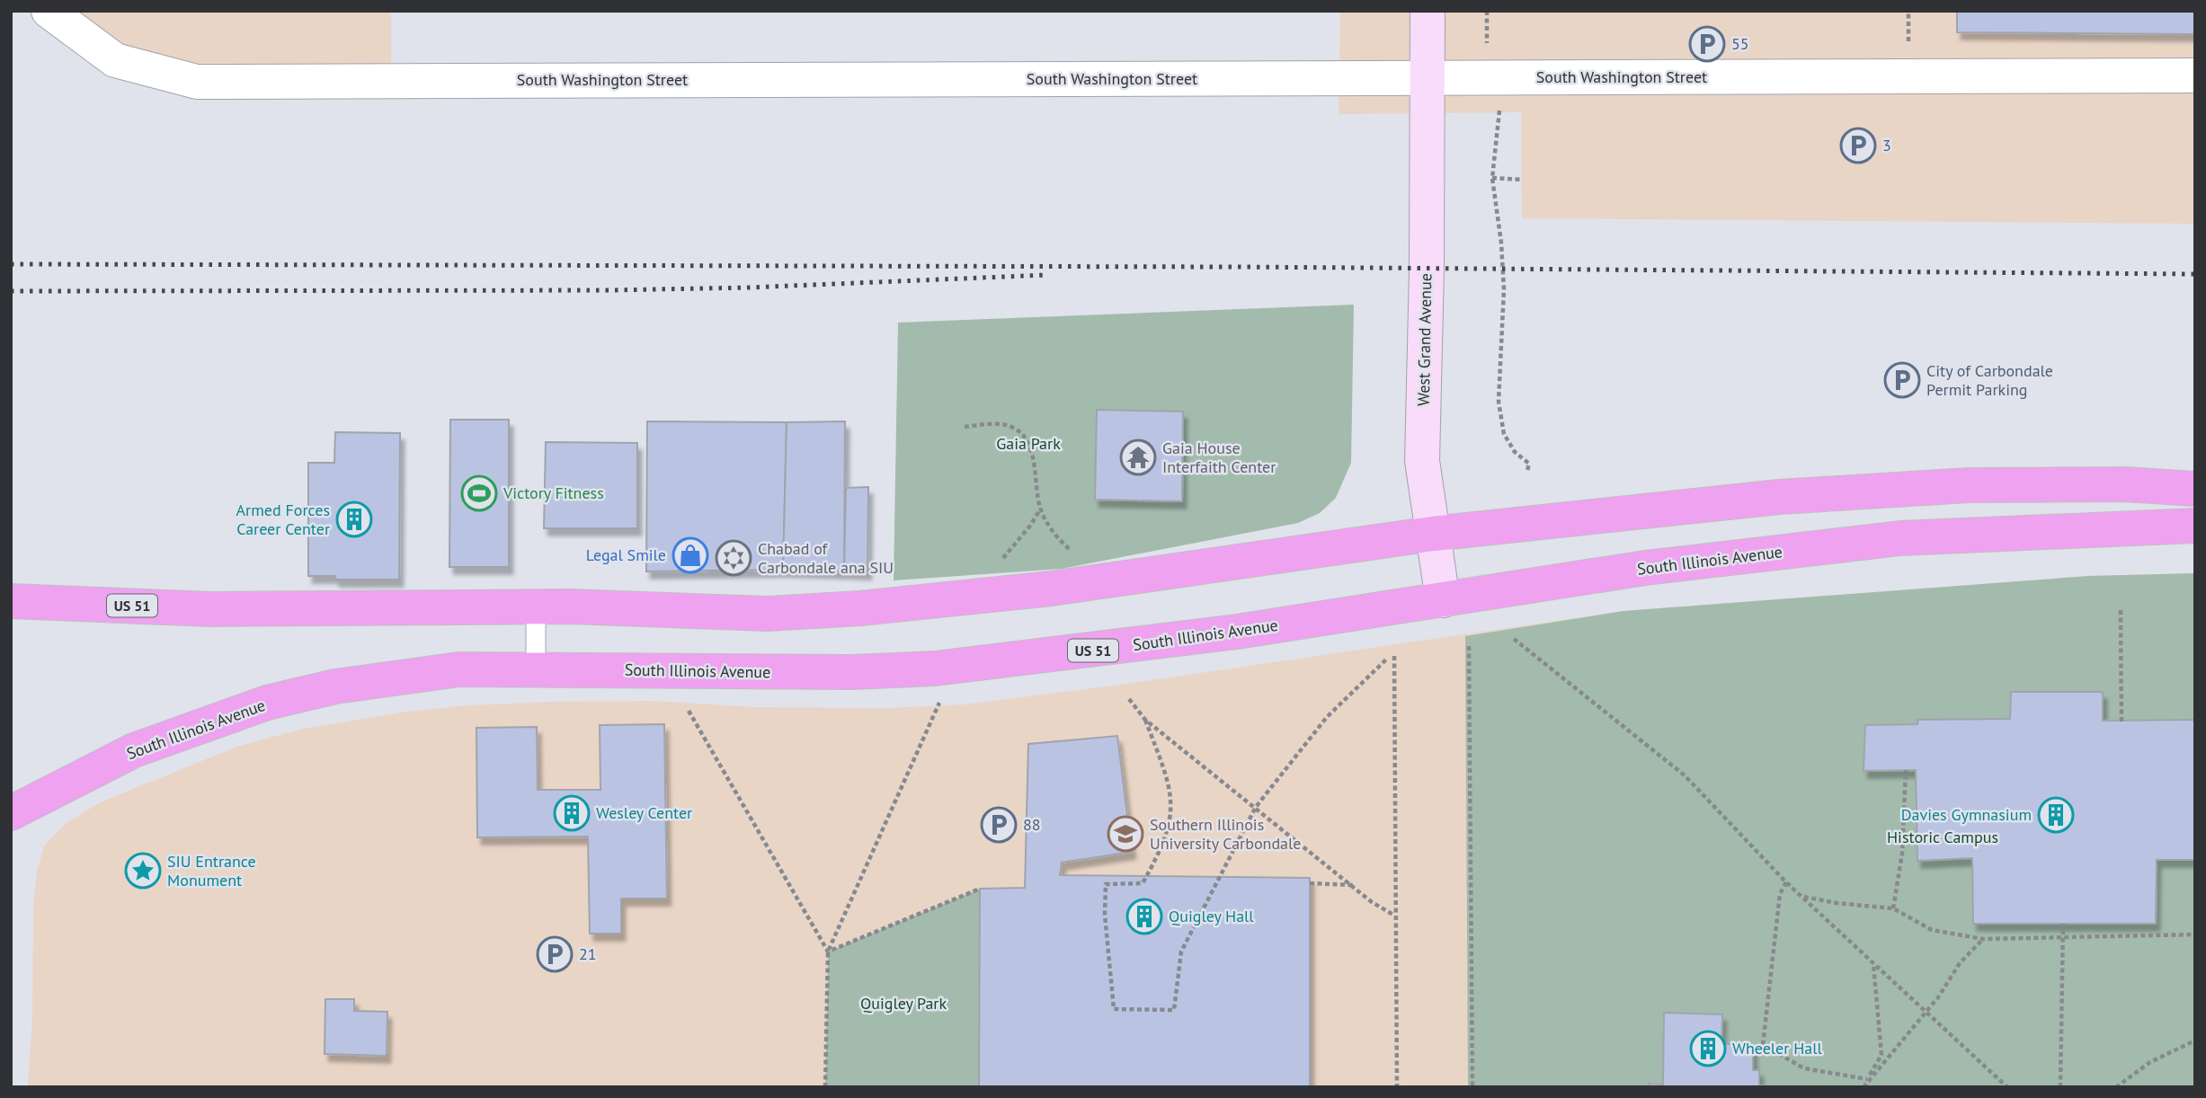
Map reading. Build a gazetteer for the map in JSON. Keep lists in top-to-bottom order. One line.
{"streets":{"highway":["South Illinois Avenue","US 51"],"main road":["West Grand Avenue"],"street":["South Washington Street"]},"crossings":[["South Washington Street","West Grand Avenue"],["West Grand Avenue","South Illinois Avenue"],["West Grand Avenue","US 51"]],"parks":["Gaia Park","Historic Campus","Quigley Park"],"places":{"parking":["55","3","City of Carbondale Permit Parking","88","21"],"temple":["Gaia House Interfaith Center"],"sports":["Victory Fitness"],"building":["Armed Forces Career Center","Wesley Center","Davies Gymnasium","Quigley Hall","Wheeler Hall"],"shop":["Legal Smile"],"synagogue":["Chabad of Carbondale ana SIU"],"school or university":["Southern Illinois University Carbondale"],"place":["SIU Entrance Monument"]}}
